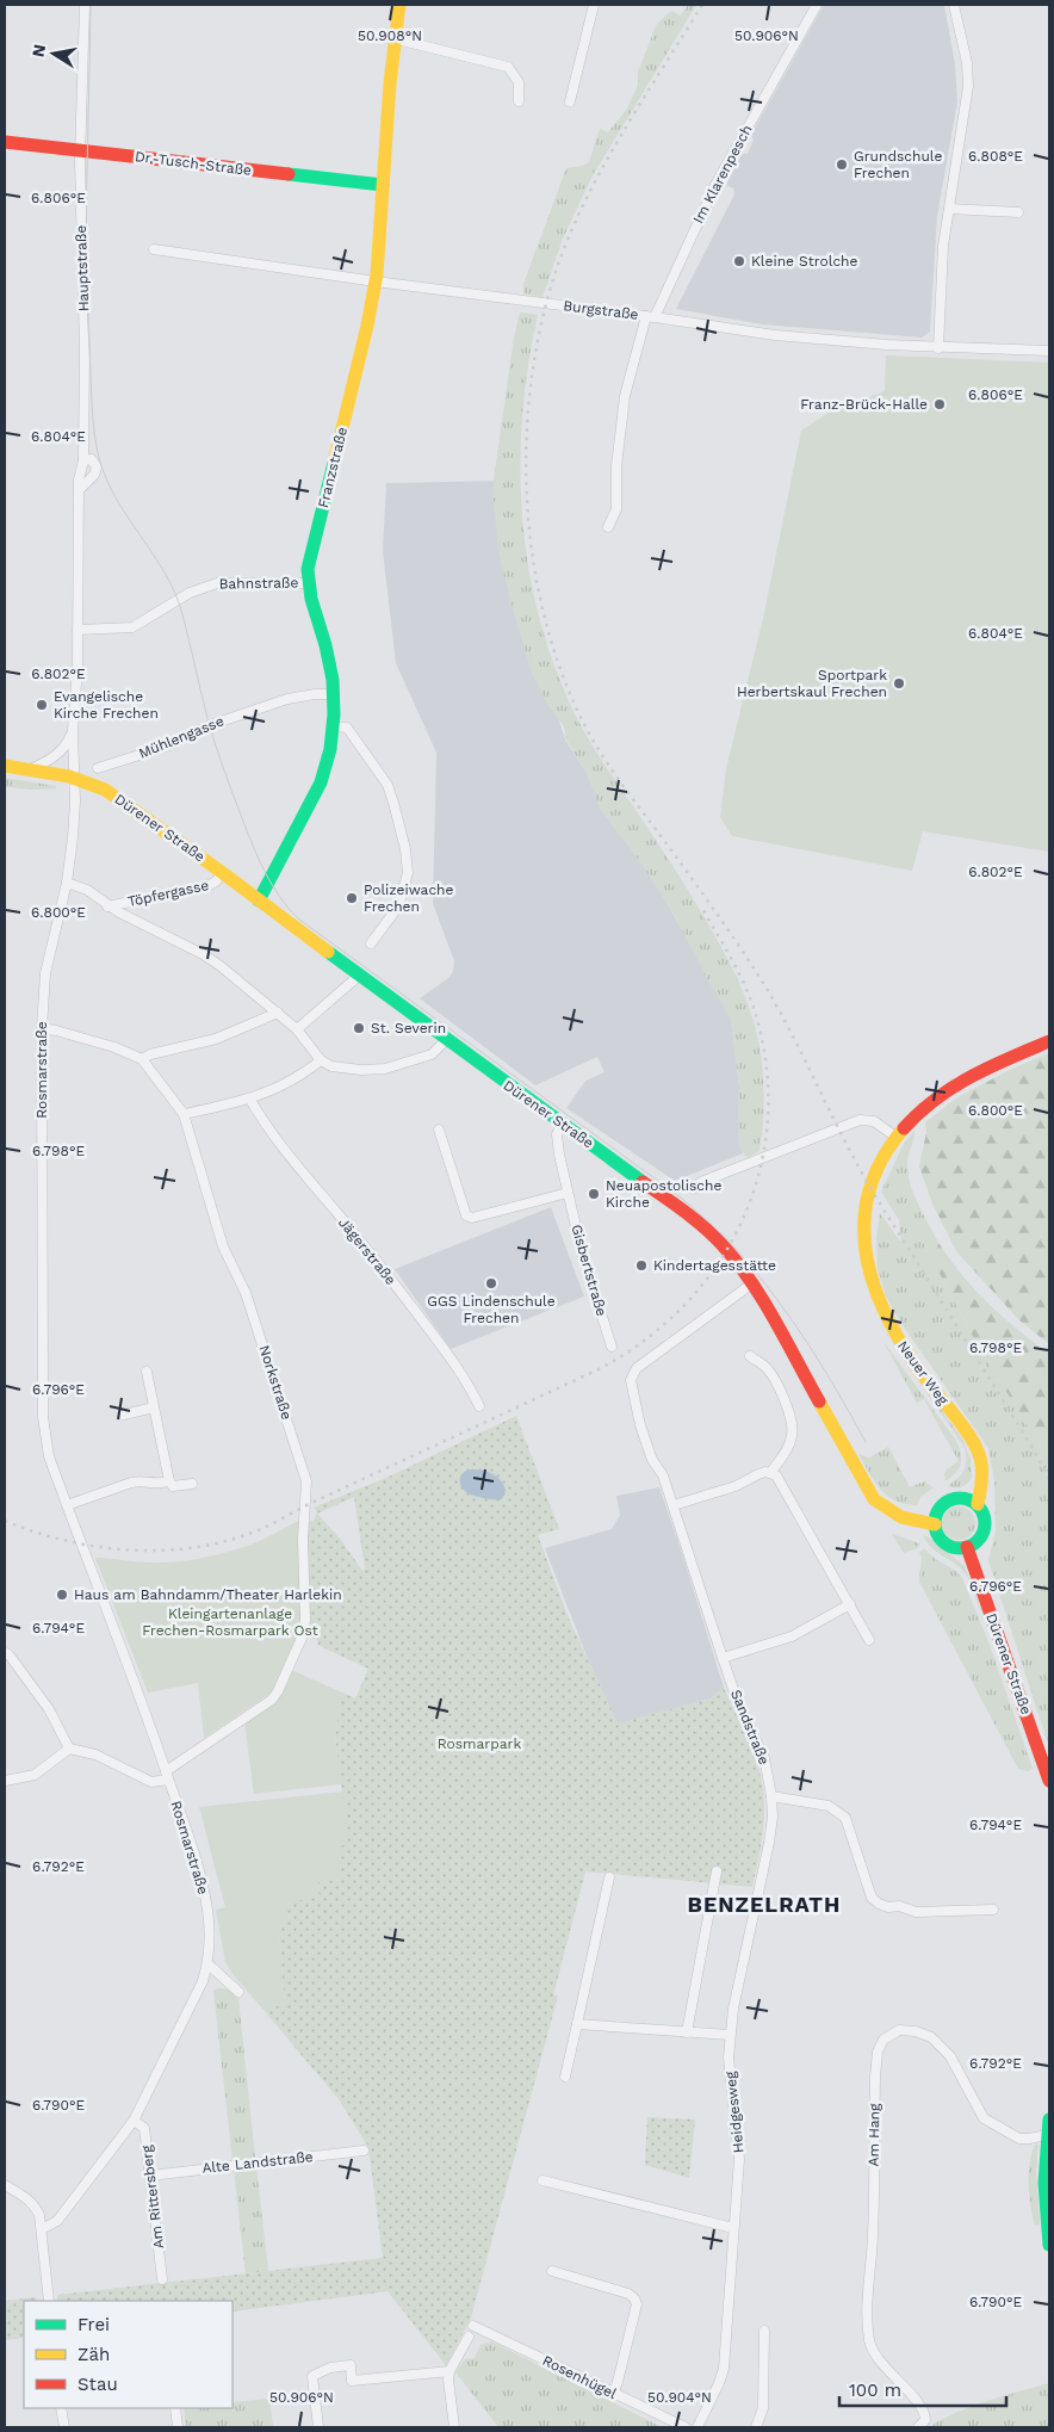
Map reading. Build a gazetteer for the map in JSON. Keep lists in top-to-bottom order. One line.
{"streets":{"main road":["Dr.-Tusch-Straße","Franzstraße","Dürener Straße","Neuer Weg"],"street":["Im Klarenpesch","Hauptstraße","Burgstraße","Bahnstraße","Mühlengasse","Töpfergasse","Rosmarstraße","Jägerstraße","Gisbertstraße","Norkstraße","Sandstraße","Heidgesweg","Am Hang","Alte Landstraße","Am Rittersberg","Rosenhügel"]},"crossings":[["Dr.-Tusch-Straße","Hauptstraße"],["Dr.-Tusch-Straße","Franzstraße"],["Im Klarenpesch","Burgstraße"],["Hauptstraße","Bahnstraße"],["Hauptstraße","Dürener Straße"],["Hauptstraße","Rosmarstraße"],["Burgstraße","Franzstraße"],["Franzstraße","Bahnstraße"],["Franzstraße","Mühlengasse"],["Franzstraße","Dürener Straße"],["Dürener Straße","Töpfergasse"],["Dürener Straße","Rosmarstraße"],["Dürener Straße","Gisbertstraße"],["Dürener Straße","Neuer Weg"],["Dürener Straße","Sandstraße"],["Rosmarstraße","Norkstraße"],["Rosmarstraße","Am Rittersberg"],["Sandstraße","Heidgesweg"],["Alte Landstraße","Am Rittersberg"]],"districts":["BENZELRATH"],"parks":["Kleingartenanlage Frechen-Rosmarpark Ost","Rosmarpark"],"places":["Grundschule Frechen","Kleine Strolche","Franz-Brück-Halle","Sportpark Herbertskaul Frechen","Evangelische Kirche Frechen","Polizeiwache Frechen","St. Severin","Neuapostolische Kirche","Kindertagesstätte","GGS Lindenschule Frechen","Haus am Bahndamm/Theater Harlekin"],"legend":["Frei","Zäh","Stau"],"scale_bar":"100 m","north":"left","coordinates":["50.908°N","50.906°N","6.808°E","6.806°E","6.804°E","6.802°E","6.800°E","6.798°E","6.796°E","6.794°E","6.792°E","6.790°E","50.904°N"]}
